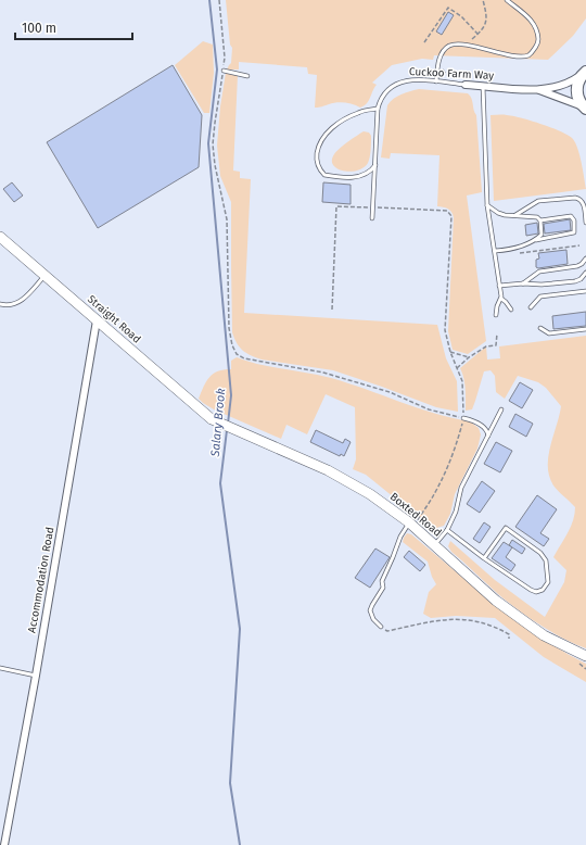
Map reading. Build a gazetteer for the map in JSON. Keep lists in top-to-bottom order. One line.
{"streets":{"street":["Cuckoo Farm Way","Straight Road","Boxted Road","Accommodation Road"]},"crossings":[["Straight Road","Boxted Road"],["Straight Road","Accommodation Road"]],"water":["Salary Brook"],"scale_bar":"100 m"}
